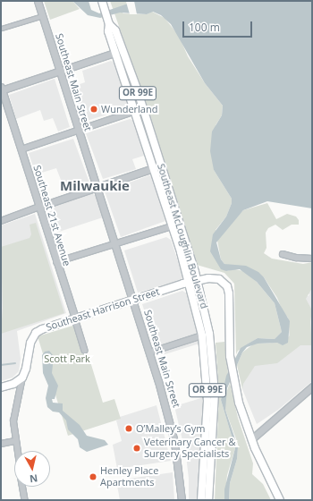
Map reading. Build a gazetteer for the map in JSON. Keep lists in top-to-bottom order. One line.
{"streets":{"main road":["OR 99E","Southeast McLoughlin Boulevard","Southeast Harrison Street"],"street":["Southeast Main Street","Southeast 21st Avenue"]},"crossings":[["Southeast Main Street","Southeast Harrison Street"],["Southeast 21st Avenue","Southeast Harrison Street"],["Southeast McLoughlin Boulevard","Southeast Harrison Street"]],"districts":["Milwaukie"],"parks":["Scott Park"],"places":["Wunderland","O’Malley’s Gym","Veterinary Cancer & Surgery Specialists","Henley Place Apartments"],"scale_bar":"100 m","north":"bottom"}
